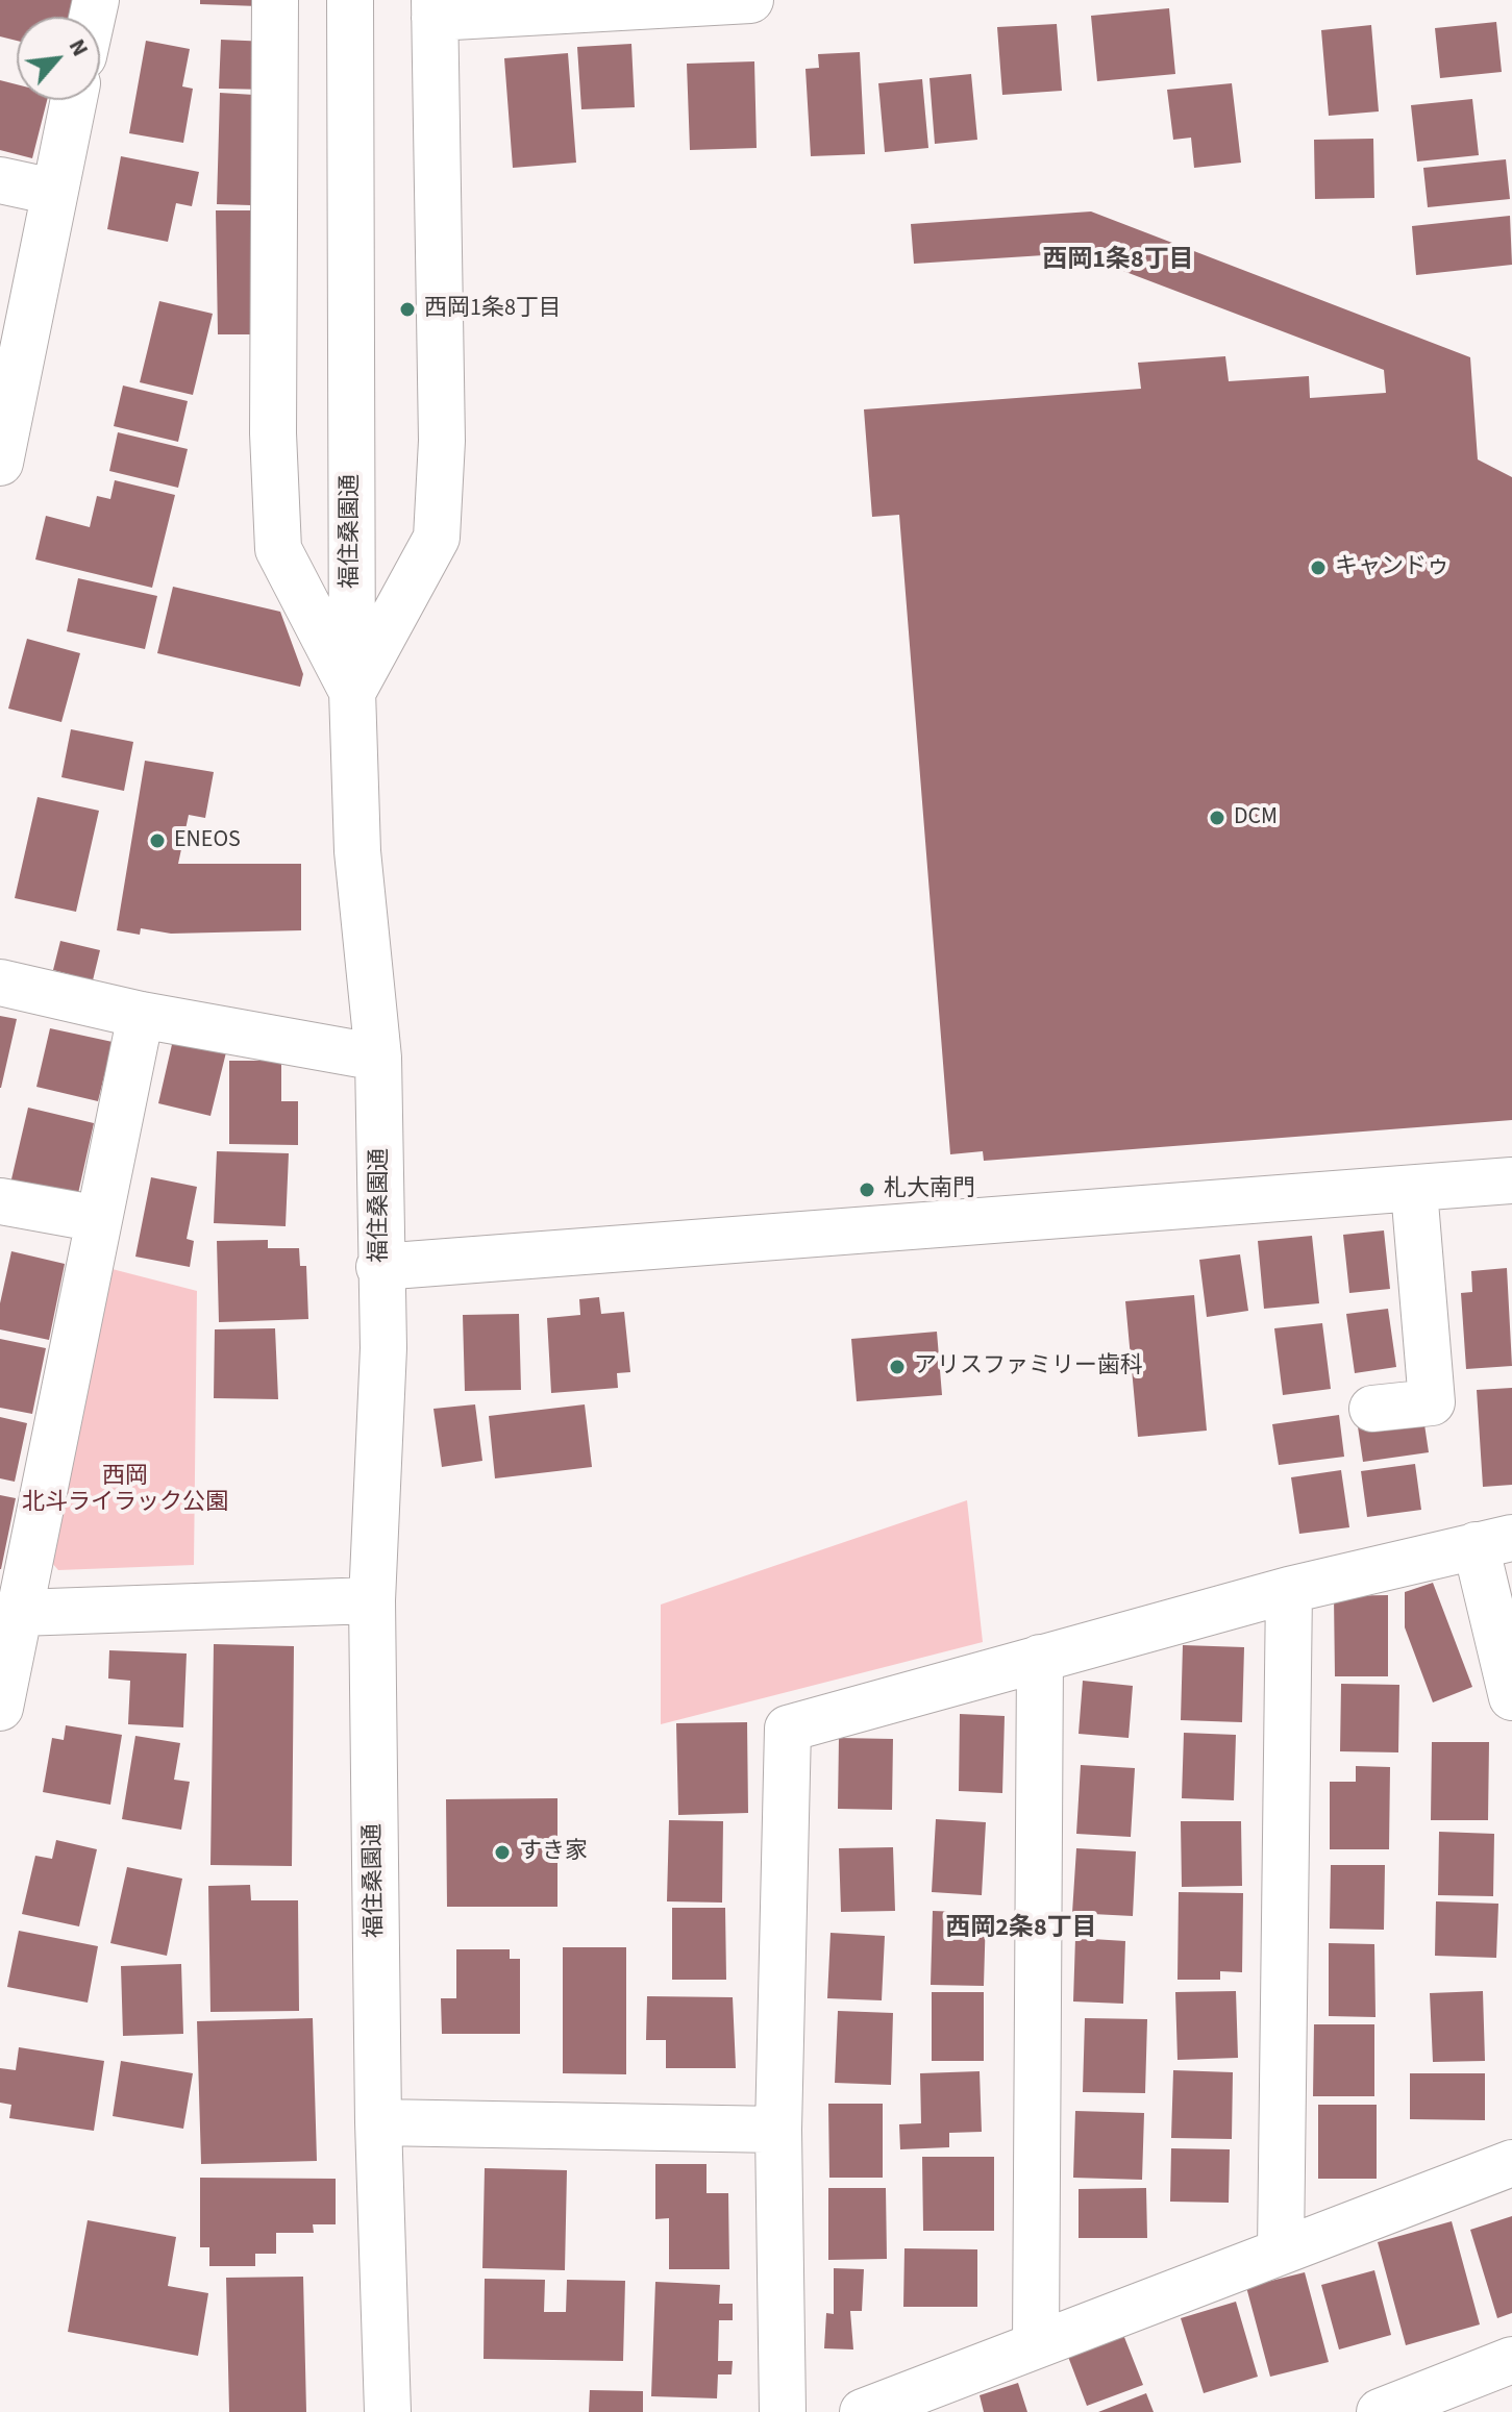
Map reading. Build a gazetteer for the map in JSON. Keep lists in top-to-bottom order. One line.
{"streets":{"street":["福住桑園通"]},"districts":["西岡1条8丁目","西岡2条8丁目"],"parks":["西岡 北斗ライラック公園"],"places":["西岡1条8丁目","キャンドゥ","DCM","ENEOS","札大南門","アリスファミリー歯科","すき家"],"north":"top right"}
